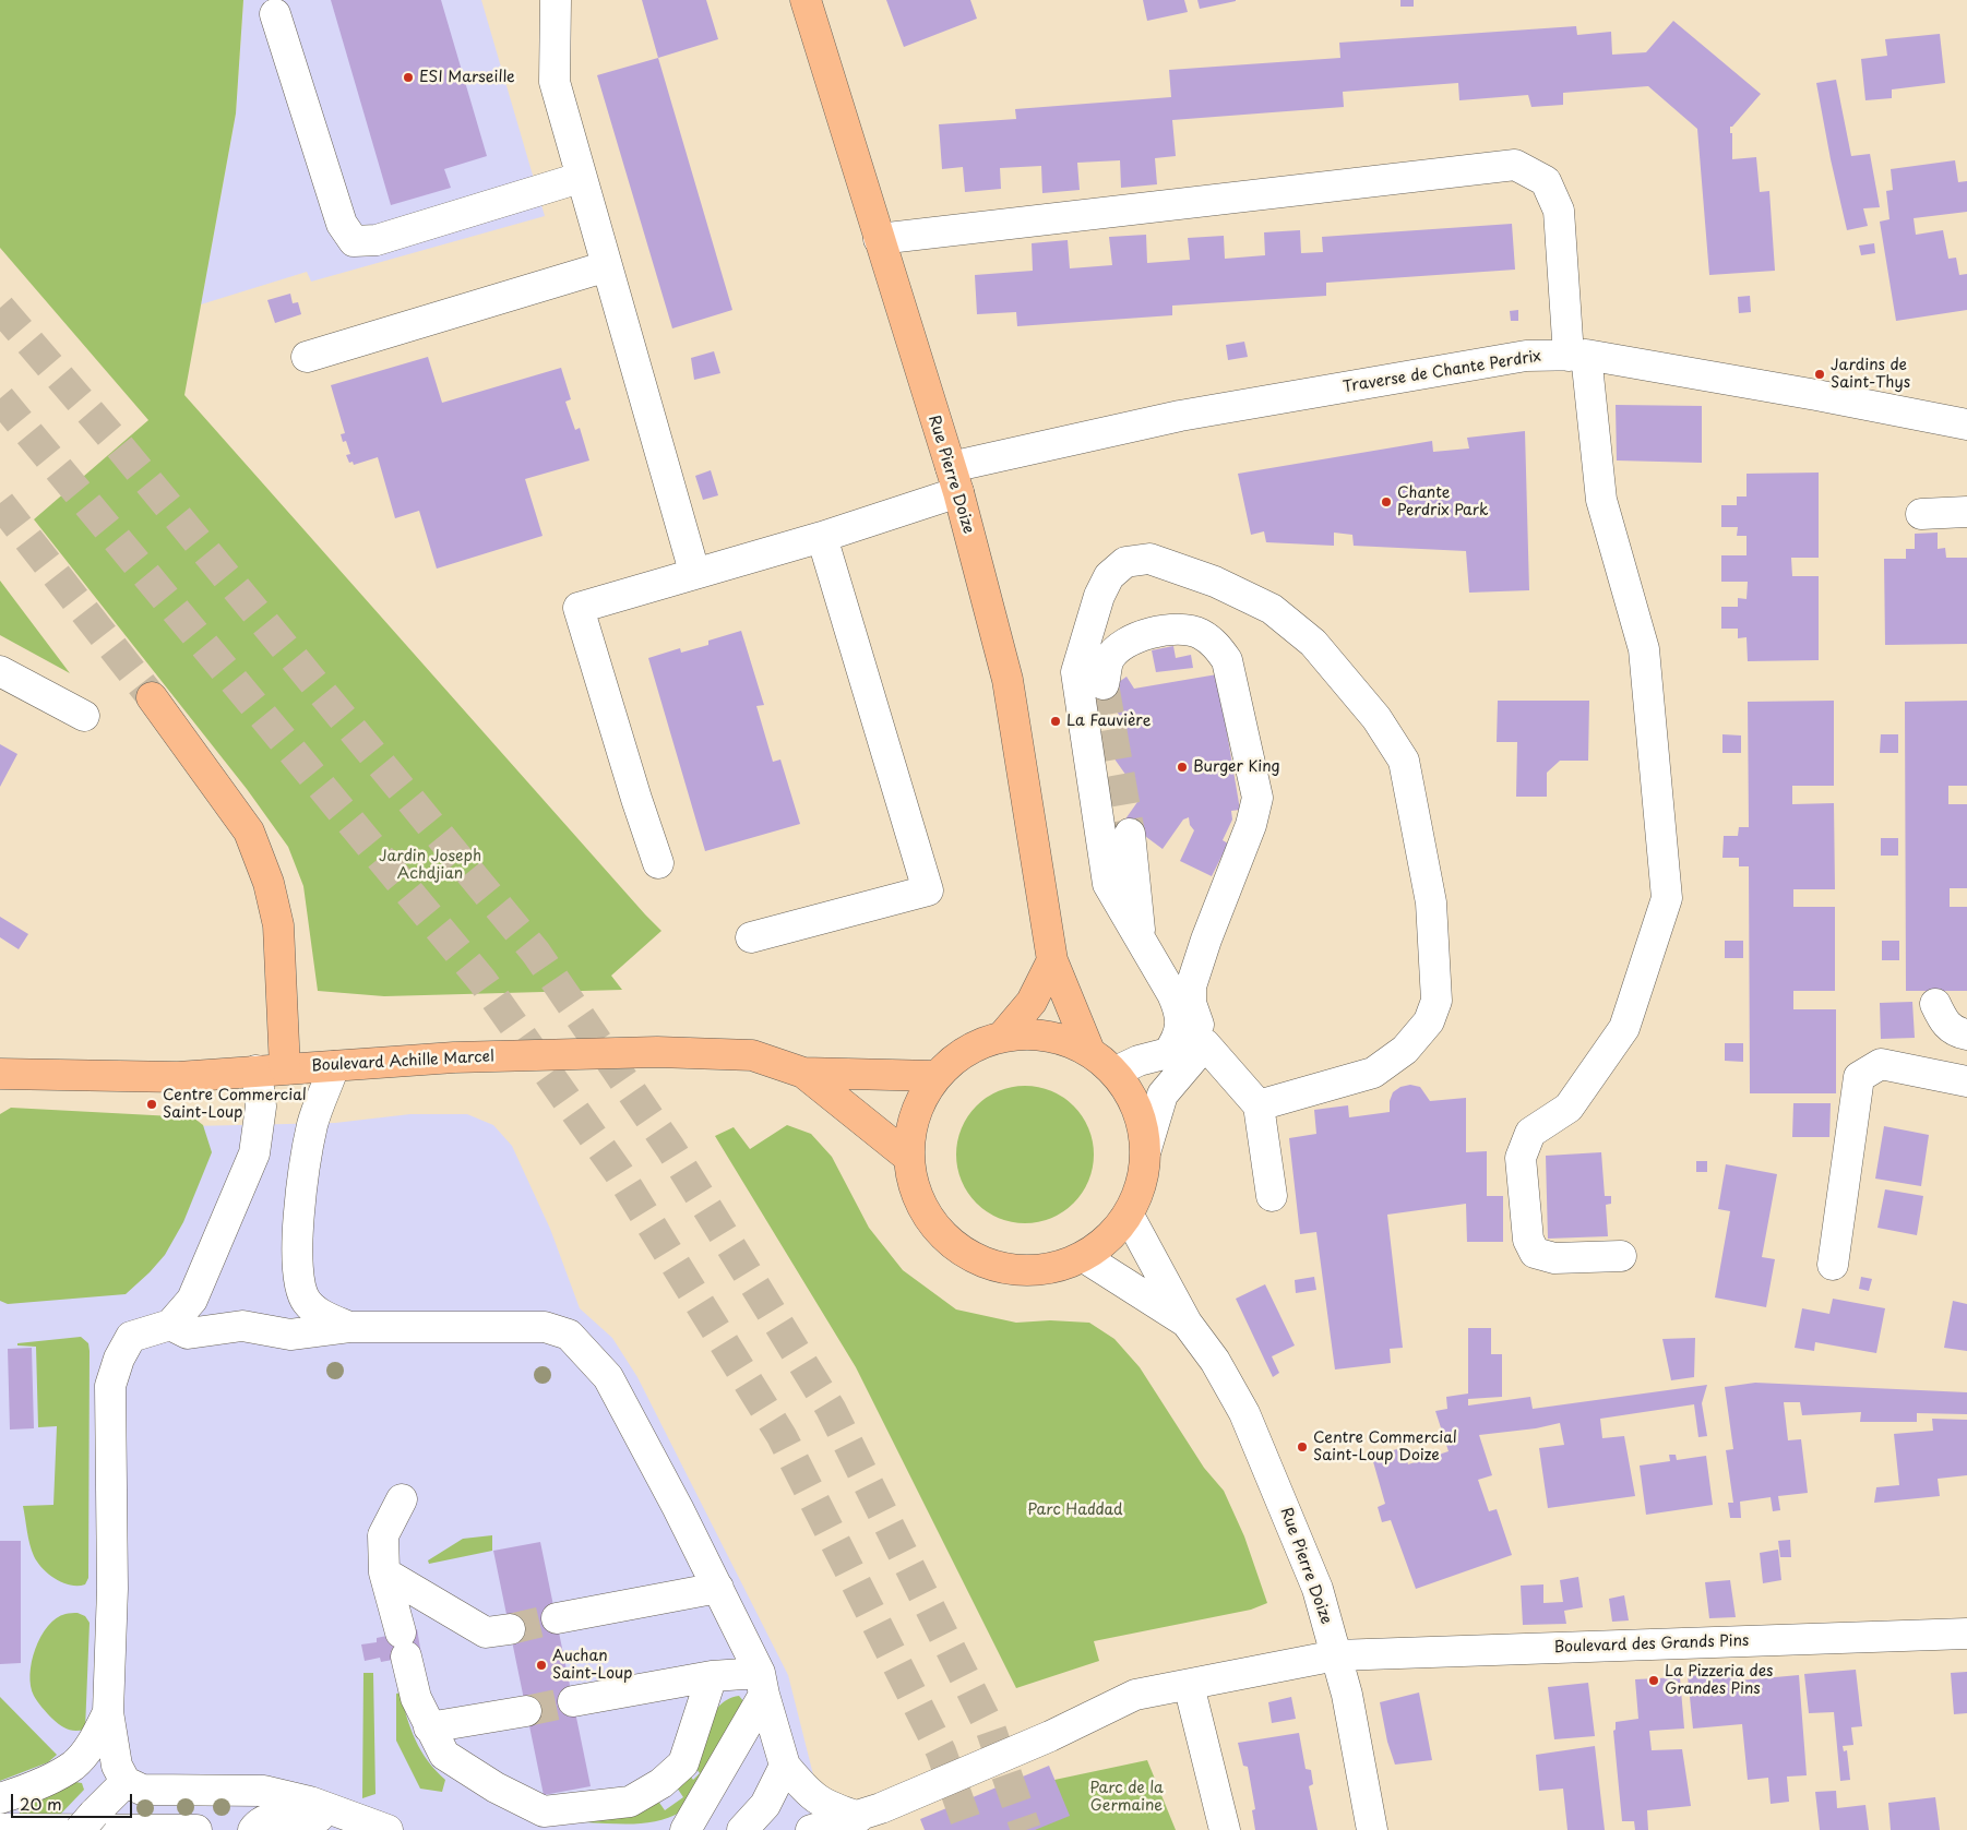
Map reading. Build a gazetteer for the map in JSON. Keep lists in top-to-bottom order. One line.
{"streets":{"main road":["Rue Pierre Doize","Boulevard Achille Marcel"],"street":["Traverse de Chante Perdrix","Boulevard des Grands Pins"]},"crossings":[["Traverse de Chante Perdrix","Rue Pierre Doize"],["Rue Pierre Doize","Boulevard des Grands Pins"]],"parks":["Jardin Joseph Achdjian","Parc Haddad","Parc de la Germaine"],"places":["ESI Marseille","Jardins de Saint-Thys","Chante Perdrix Park","La Fauvière","Burger King","Centre Commercial Saint-Loup","Centre Commercial Saint-Loup Doize","Auchan Saint-Loup","La Pizzeria des Grandes Pins"],"scale_bar":"20 m"}
